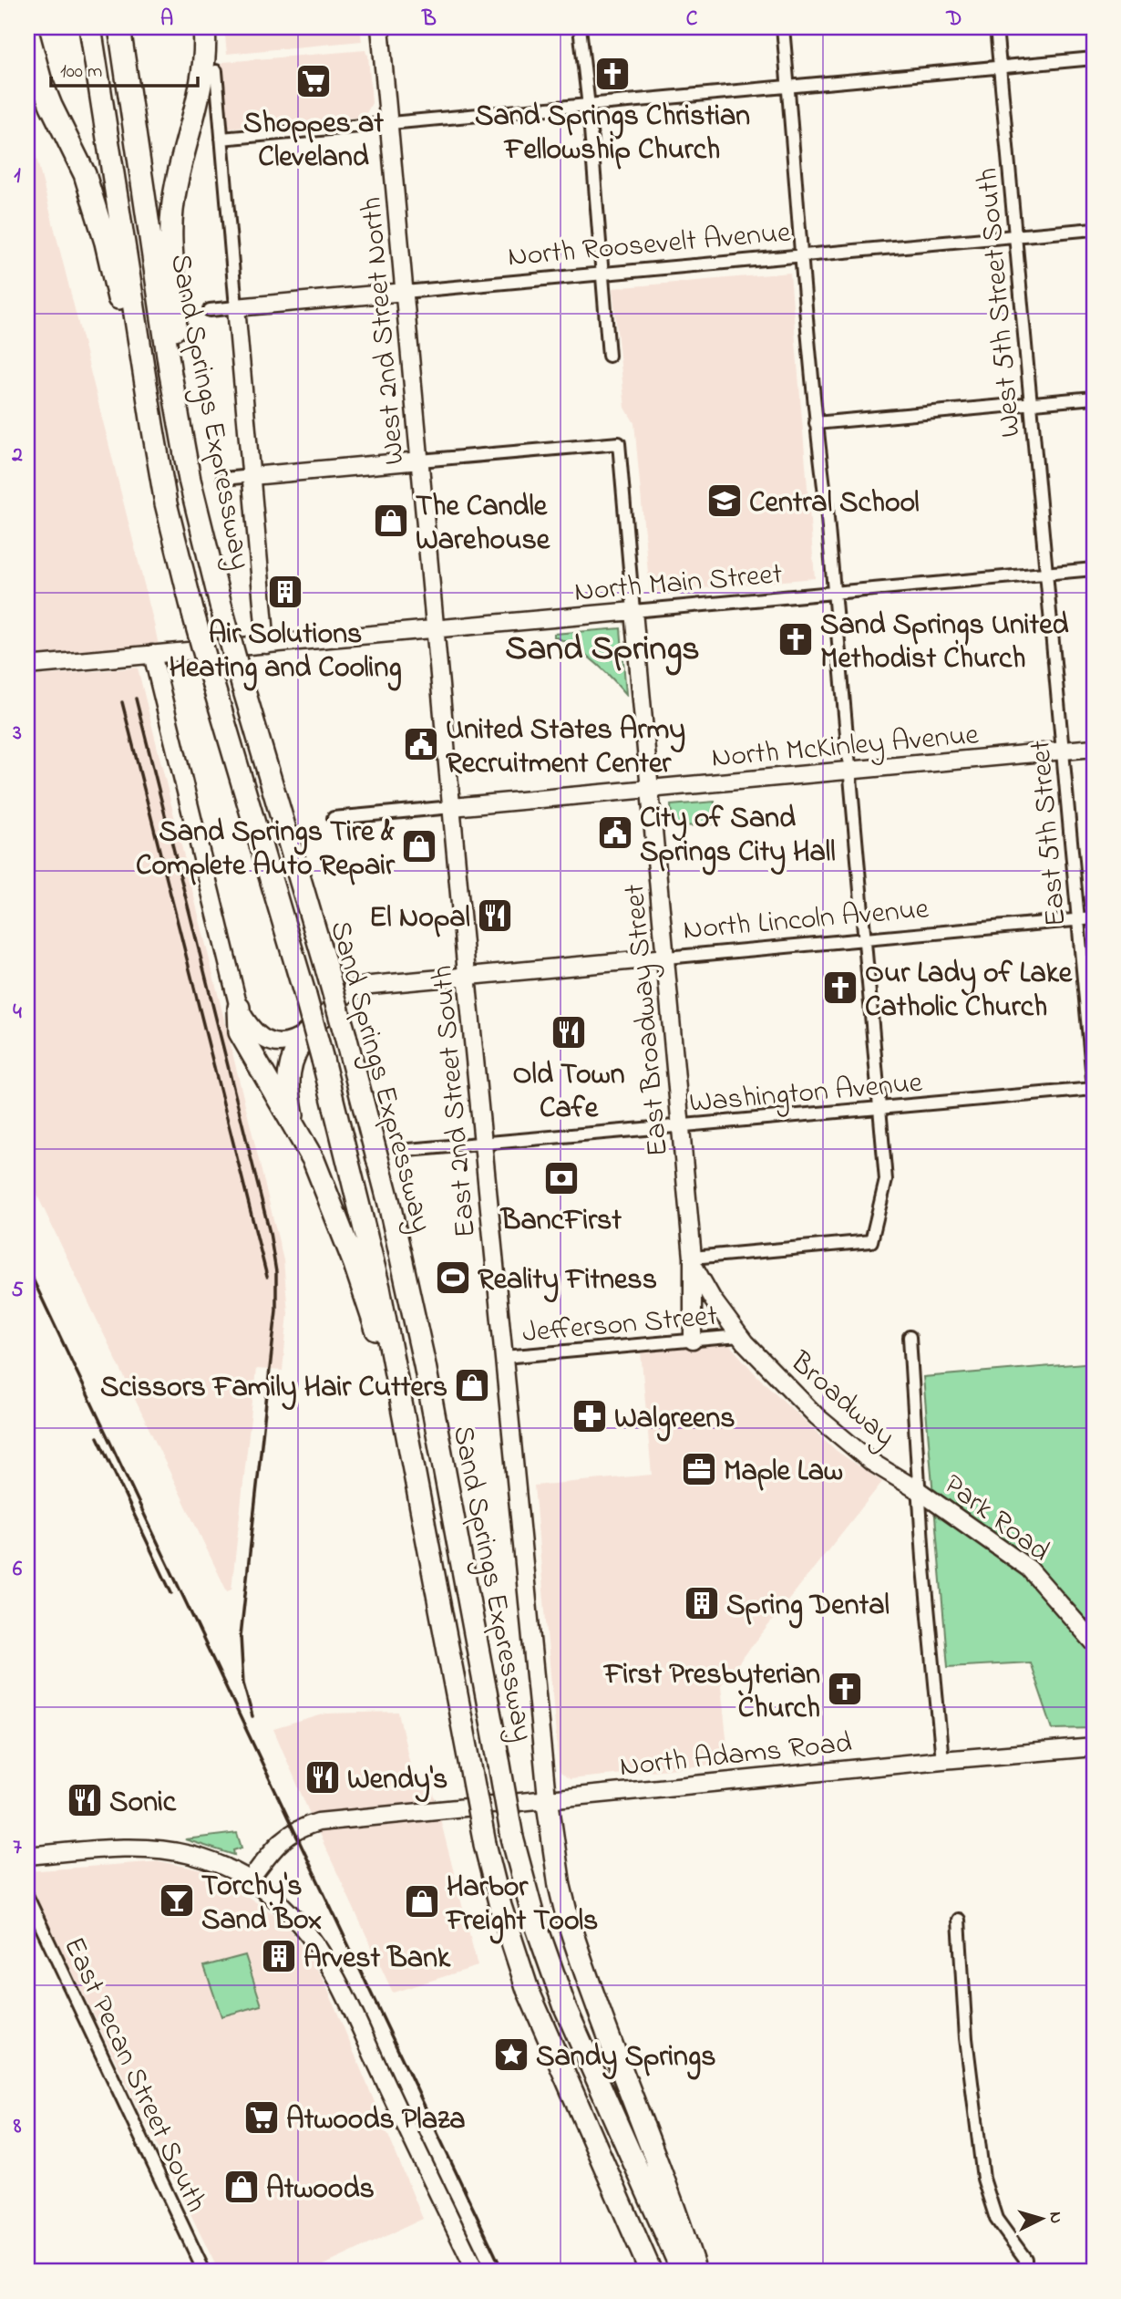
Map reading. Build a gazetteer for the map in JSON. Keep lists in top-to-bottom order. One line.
{"streets":{"highway":["Sand Springs Expressway"],"main road":["North Roosevelt Avenue","West 2nd Street North","North Main Street","North McKinley Avenue","North Lincoln Avenue","East Broadway Street","East 2nd Street South","Broadway","Park Road","North Adams Road"],"street":["West 5th Street South","East 5th Street","Washington Avenue","Jefferson Street","East Pecan Street South"]},"crossings":[["North Roosevelt Avenue","West 5th Street South"],["North Roosevelt Avenue","West 2nd Street North"],["West 5th Street South","North Main Street"],["West 5th Street South","East 5th Street"],["West 2nd Street North","North Main Street"],["West 2nd Street North","East 2nd Street South"],["North Main Street","East 5th Street"],["North Main Street","East Broadway Street"],["North Main Street","East 2nd Street South"],["North McKinley Avenue","East 5th Street"],["North McKinley Avenue","East Broadway Street"],["North McKinley Avenue","East 2nd Street South"],["East 5th Street","North Lincoln Avenue"],["East 5th Street","Washington Avenue"],["North Lincoln Avenue","East Broadway Street"],["North Lincoln Avenue","East 2nd Street South"],["East Broadway Street","Washington Avenue"],["East Broadway Street","Jefferson Street"],["East Broadway Street","Broadway"],["Washington Avenue","East 2nd Street South"],["East 2nd Street South","Jefferson Street"],["East 2nd Street South","North Adams Road"],["Jefferson Street","Broadway"],["Broadway","Park Road"]],"districts":["Sand Springs"],"places":{"church":["Sand Springs Christian Fellowship Church","Sand Springs United Methodist Church","Our Lady of Lake Catholic Church","First Presbyterian Church"],"supermarket":["Shoppes at Cleveland","Atwoods Plaza"],"school or university":["Central School"],"shop":["The Candle Warehouse","Sand Springs Tire & Complete Auto Repair","Scissors Family Hair Cutters","Harbor Freight Tools","Atwoods"],"building":["Air Solutions Heating and Cooling","Spring Dental","Arvest Bank"],"public building":["United States Army Recruitment Center","City of Sand Springs City Hall"],"restaurant":["El Nopal","Old Town Cafe","Wendy's","Sonic"],"bank":["BancFirst"],"sports":["Reality Fitness"],"pharmacy":["Walgreens"],"office":["Maple Law"],"bar":["Torchy's Sand Box"],"place":["Sandy Springs"]},"scale_bar":"100 m","north":"right","grid":{"columns":["A","B","C","D"],"rows":["1","2","3","4","5","6","7","8"]}}
